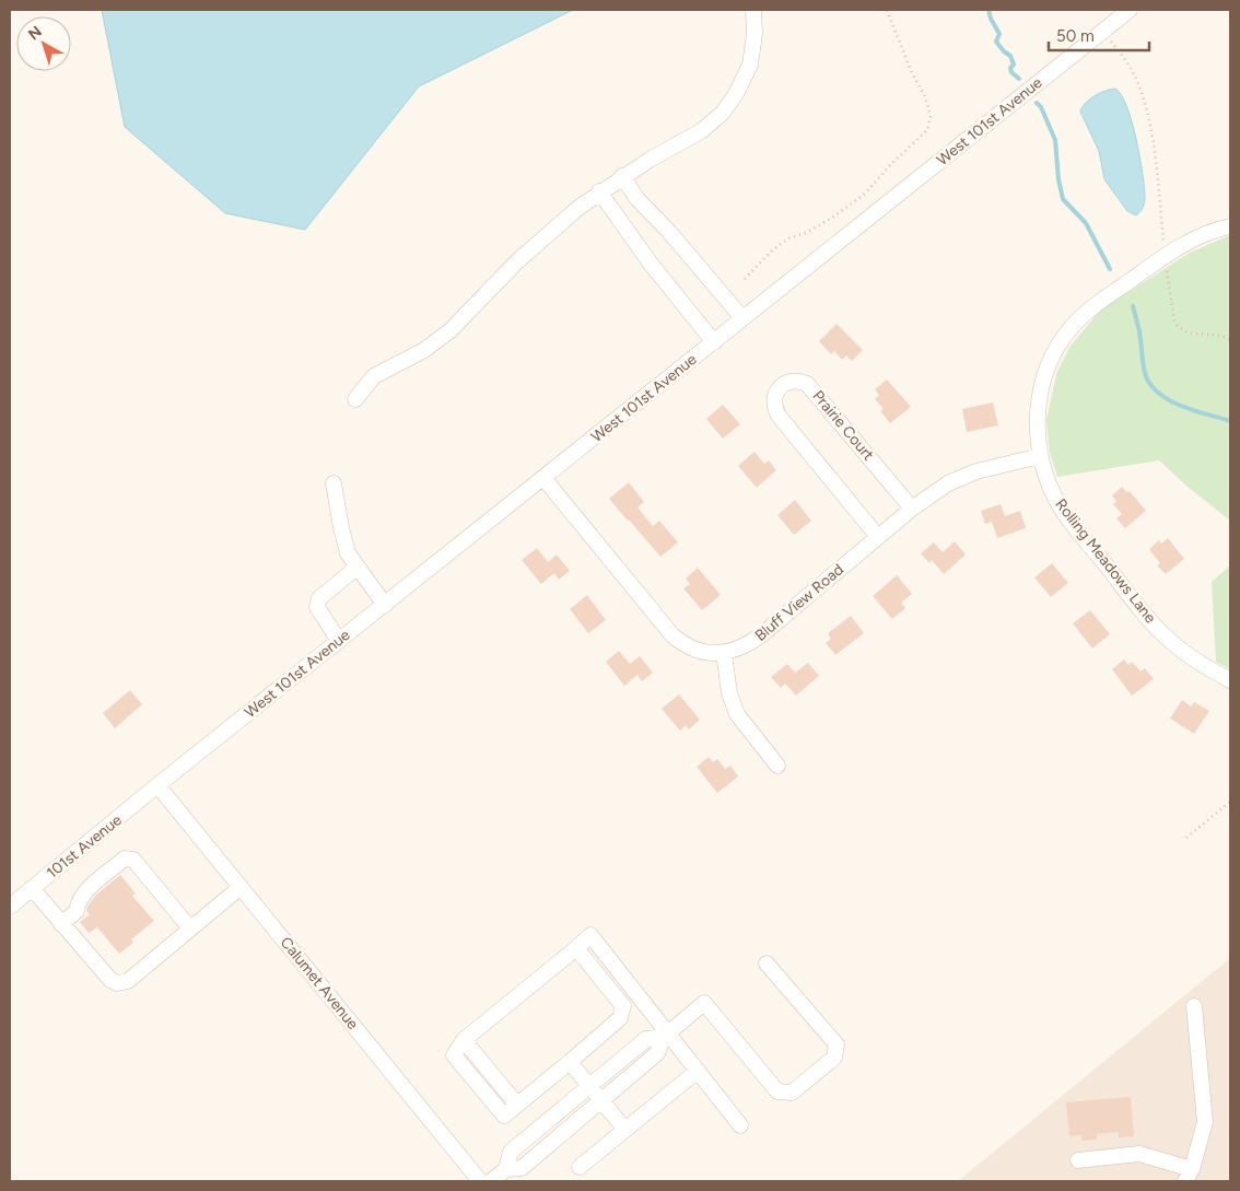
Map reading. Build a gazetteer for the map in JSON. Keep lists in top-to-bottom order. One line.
{"streets":{"street":["West 101st Avenue","Prairie Court","Rolling Meadows Lane","Bluff View Road","101st Avenue","Calumet Avenue"]},"crossings":[["West 101st Avenue","Bluff View Road"],["West 101st Avenue","101st Avenue"],["West 101st Avenue","Calumet Avenue"],["Prairie Court","Bluff View Road"],["Rolling Meadows Lane","Bluff View Road"],["101st Avenue","Calumet Avenue"]],"scale_bar":"50 m","north":"top left"}
